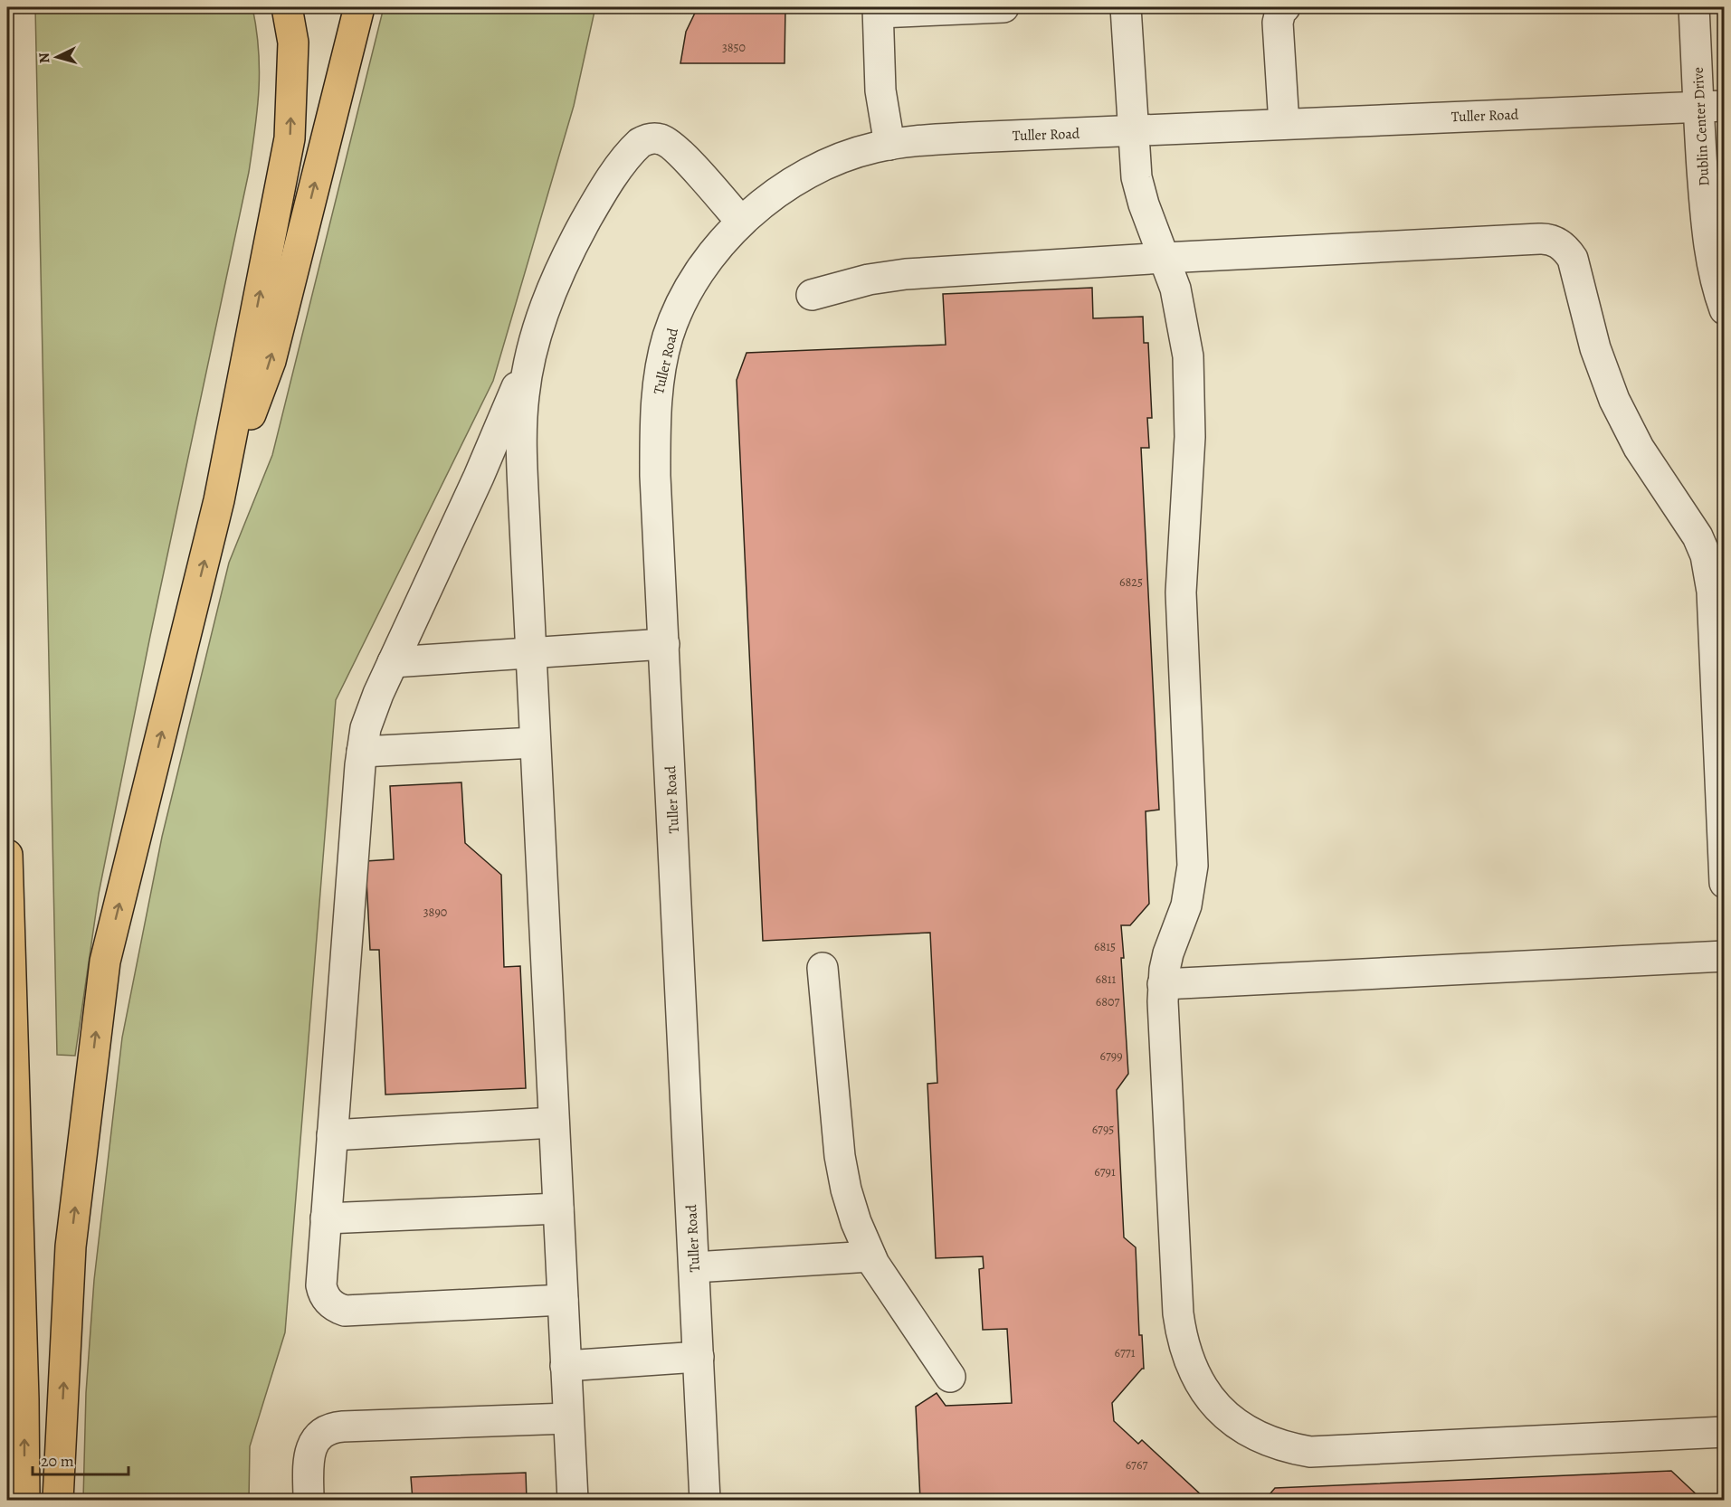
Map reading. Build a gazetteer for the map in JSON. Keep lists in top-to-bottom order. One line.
{"streets":{"street":["Tuller Road","Dublin Center Drive"]},"crossings":[["Tuller Road","Dublin Center Drive"]],"house_numbers":["3850","6825","3890","6815","6811","6807","6799","6795","6791","6771","6767"],"scale_bar":"20 m","north":"left"}
